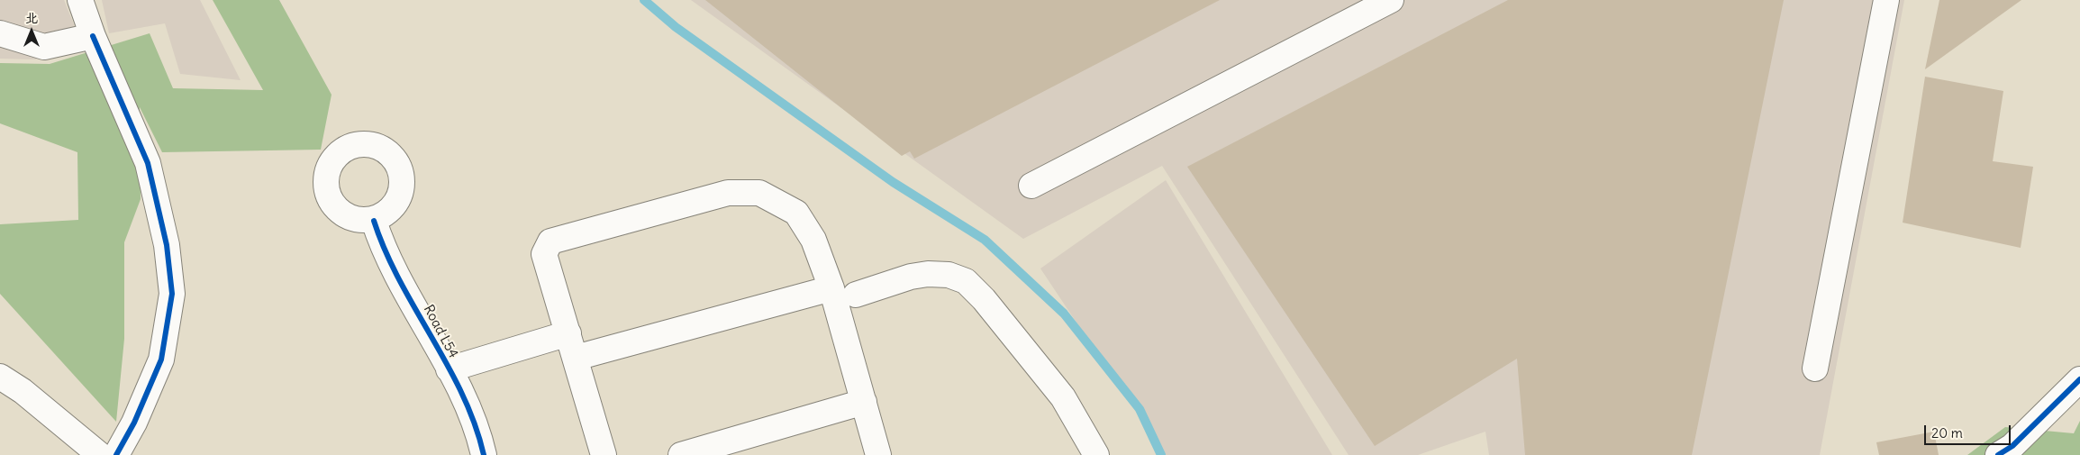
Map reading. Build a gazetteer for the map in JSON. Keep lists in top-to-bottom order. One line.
{"streets":{"street":["Road L54"]},"scale_bar":"20 m","north":"top"}
